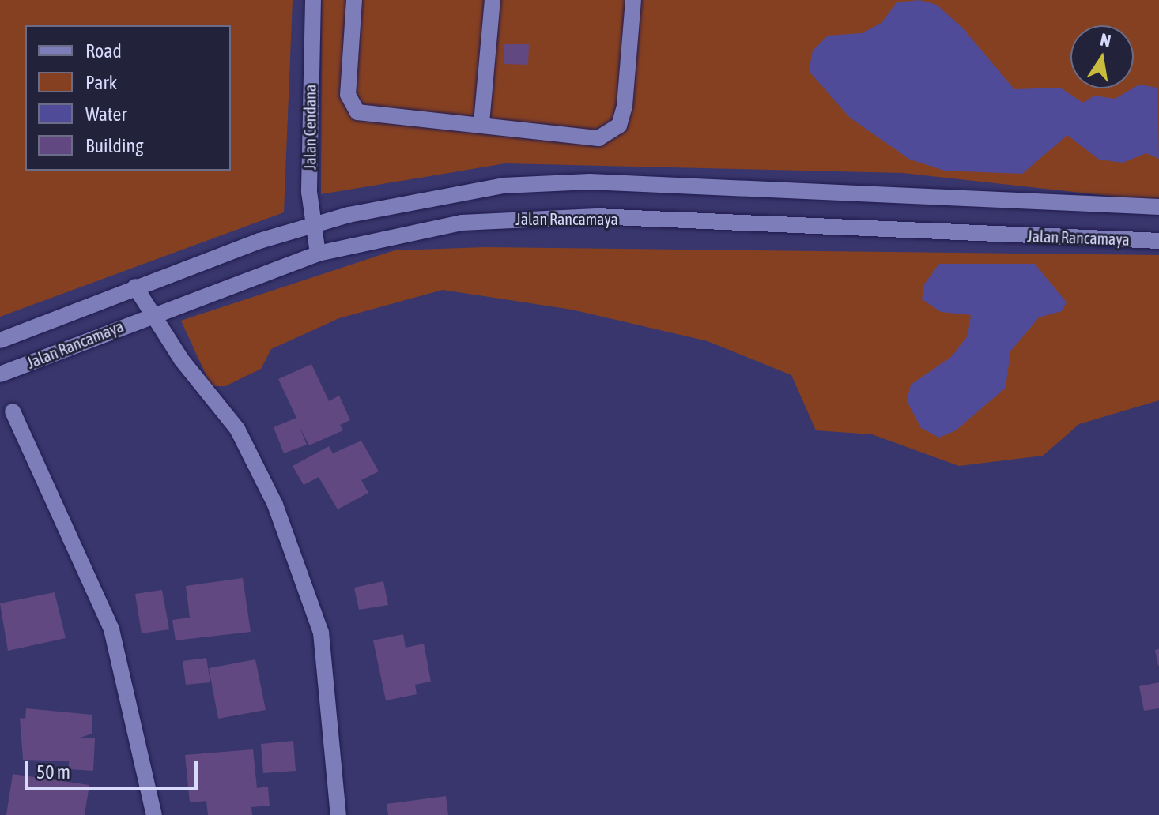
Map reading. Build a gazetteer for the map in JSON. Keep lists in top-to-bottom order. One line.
{"streets":{"street":["Jalan Cendana","Jalan Rancamaya"]},"crossings":[["Jalan Cendana","Jalan Rancamaya"]],"legend":["Road","Park","Water","Building"],"scale_bar":"50 m","north":"top"}
